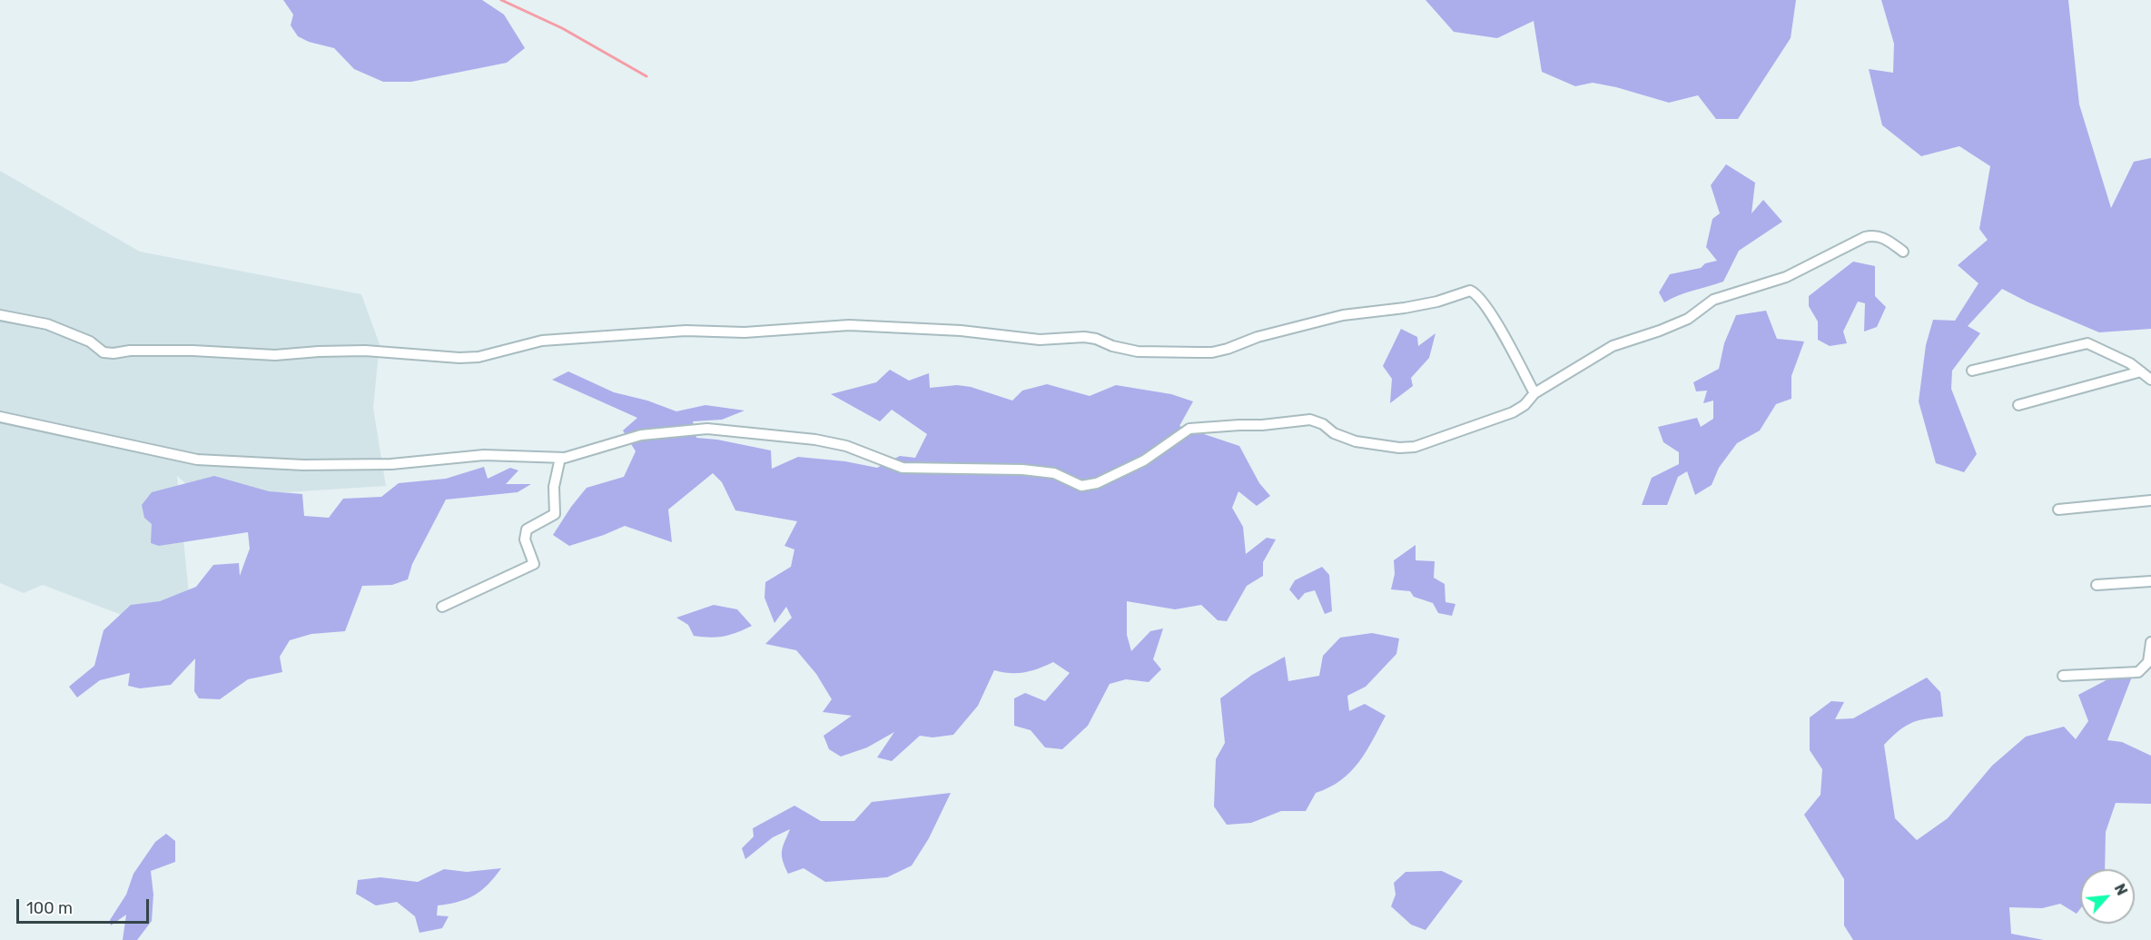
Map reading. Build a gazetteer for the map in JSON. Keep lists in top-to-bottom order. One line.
{"scale_bar":"100 m","north":"top right"}
